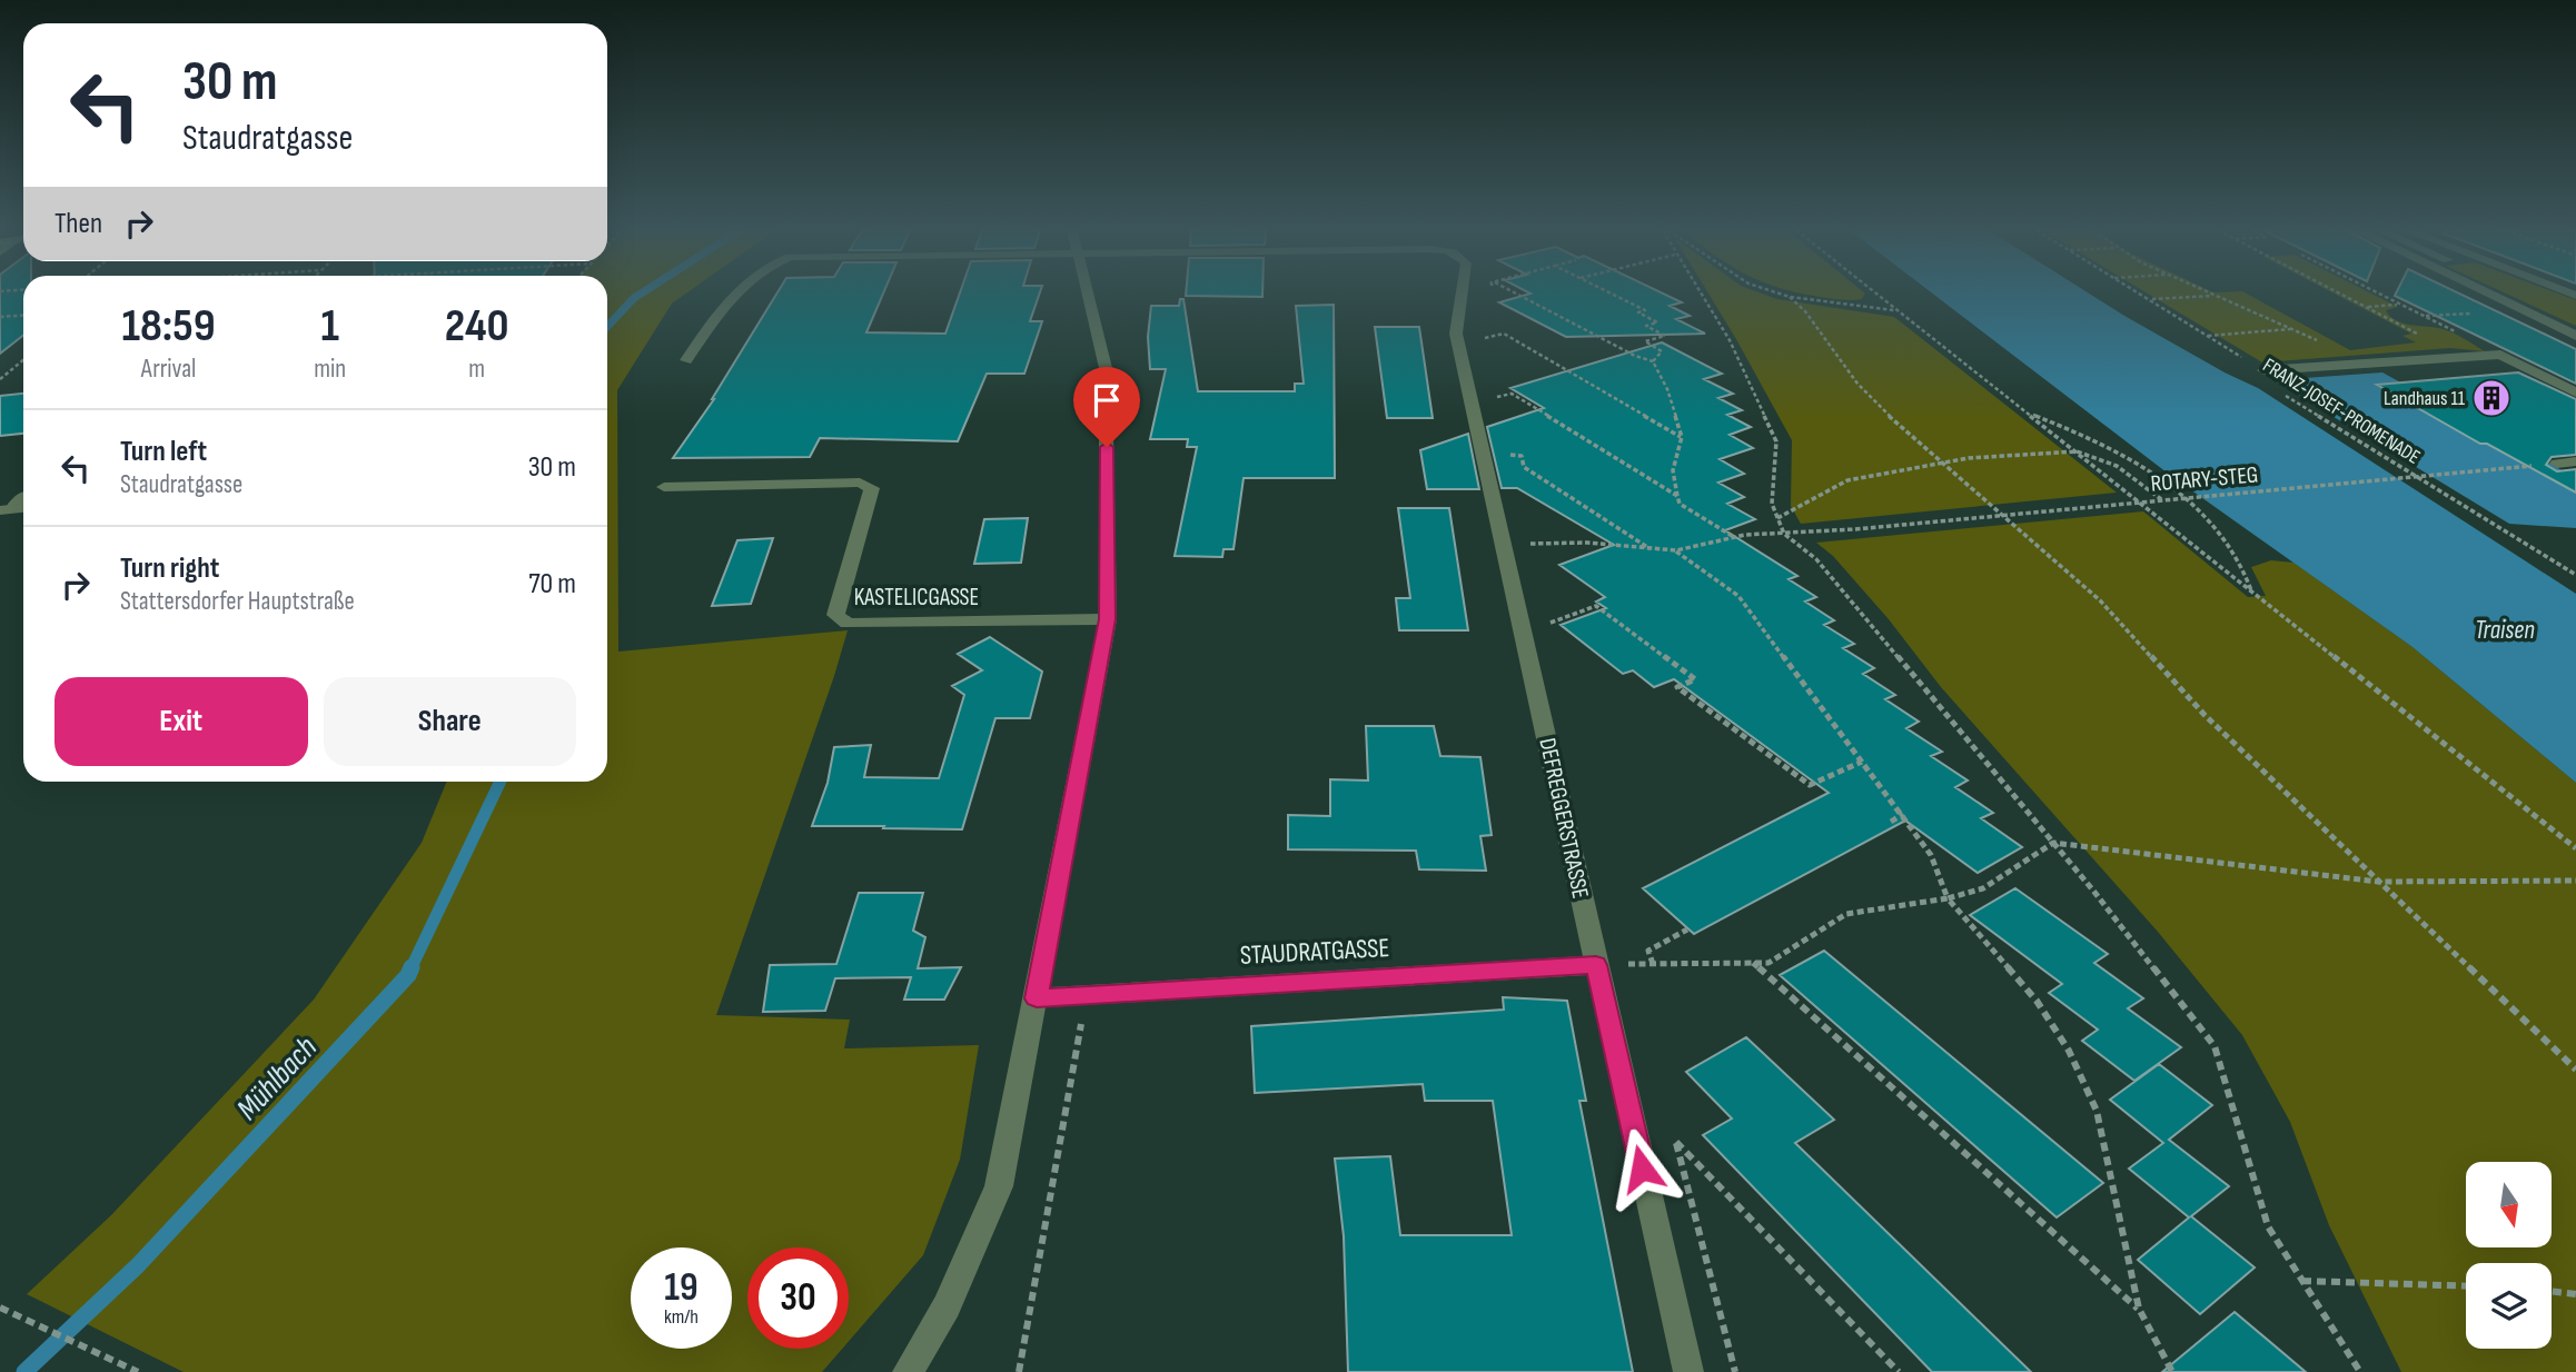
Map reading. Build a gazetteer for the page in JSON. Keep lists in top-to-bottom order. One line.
{"streets":{"street":["KASTELICGASSE","DEFREGGERSTRASSE","STAUDRATGASSE"],"path":["FRANZ-JOSEF-PROMENADE","ROTARY-STEG"]},"crossings":[["ROTARY-STEG","DEFREGGERSTRASSE"],["DEFREGGERSTRASSE","STAUDRATGASSE"]],"water":["Traisen","Mühlbach"],"places":{"building":["Landhaus 11"]},"north":"bottom","page":{"turn":["30 m","Staudratgasse"],"then":"Then","eta":["18:59","Arrival","1","min","240","m"],"list":[{"name":"Turn left","note":"Staudratgasse","value":"30 m"},{"name":"Turn right","note":"Stattersdorfer Hauptstraße","value":"70 m"}],"buttons":["Exit","Share"],"speed":"19 km/h","limit":"30"}}
